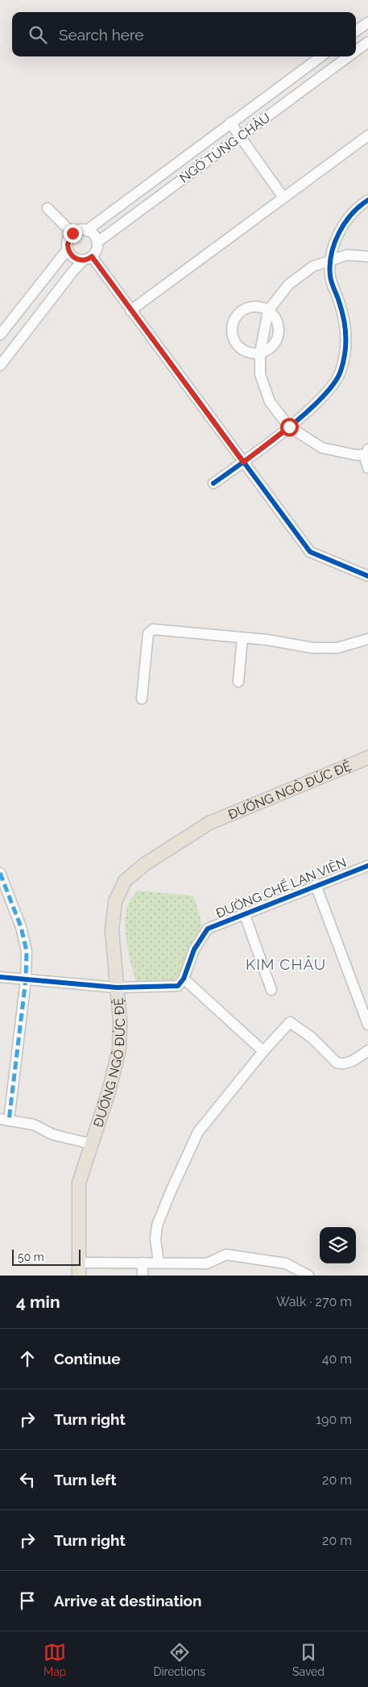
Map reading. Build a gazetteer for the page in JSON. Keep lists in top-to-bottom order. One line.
{"streets":{"main road":["ĐƯỜNG NGÔ ĐỨC ĐỆ"],"street":["NGÔ TÙNG CHÂU","ĐƯỜNG CHẾ LAN VIÊN"]},"districts":["KIM CHÂU"],"scale_bar":"50 m","page":{"search":"Search here","scale":"50 m","heading":["4 min","Walk · 270 m"],"list":[["Continue","40 m"],["Turn right","190 m"],["Turn left","20 m"],["Turn right","20 m"],"Arrive at destination"],"nav":["Map","Directions","Saved"]}}
